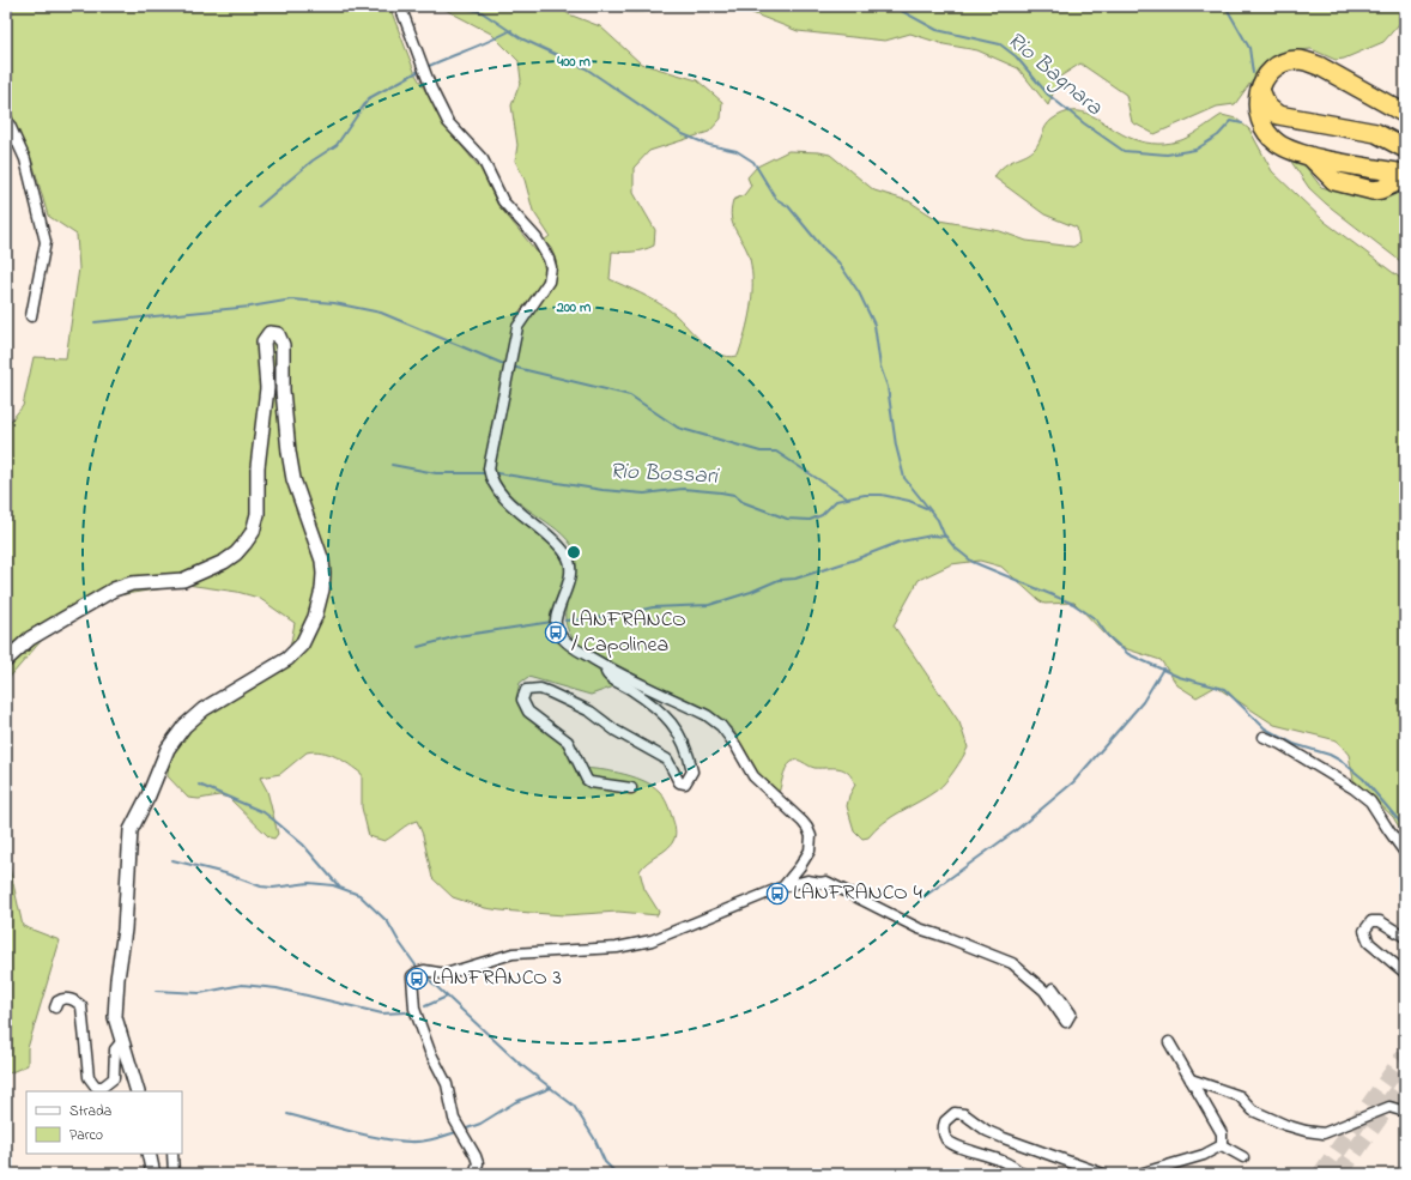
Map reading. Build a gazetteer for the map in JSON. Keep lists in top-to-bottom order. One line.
{"water":["Rio Bagnara","Rio Bossari"],"places":{"bus stop":["LANFRANCO / Capolinea","LANFRANCO 4","LANFRANCO 3"]},"legend":["Strada","Parco"],"rings":["400 m","200 m"]}
